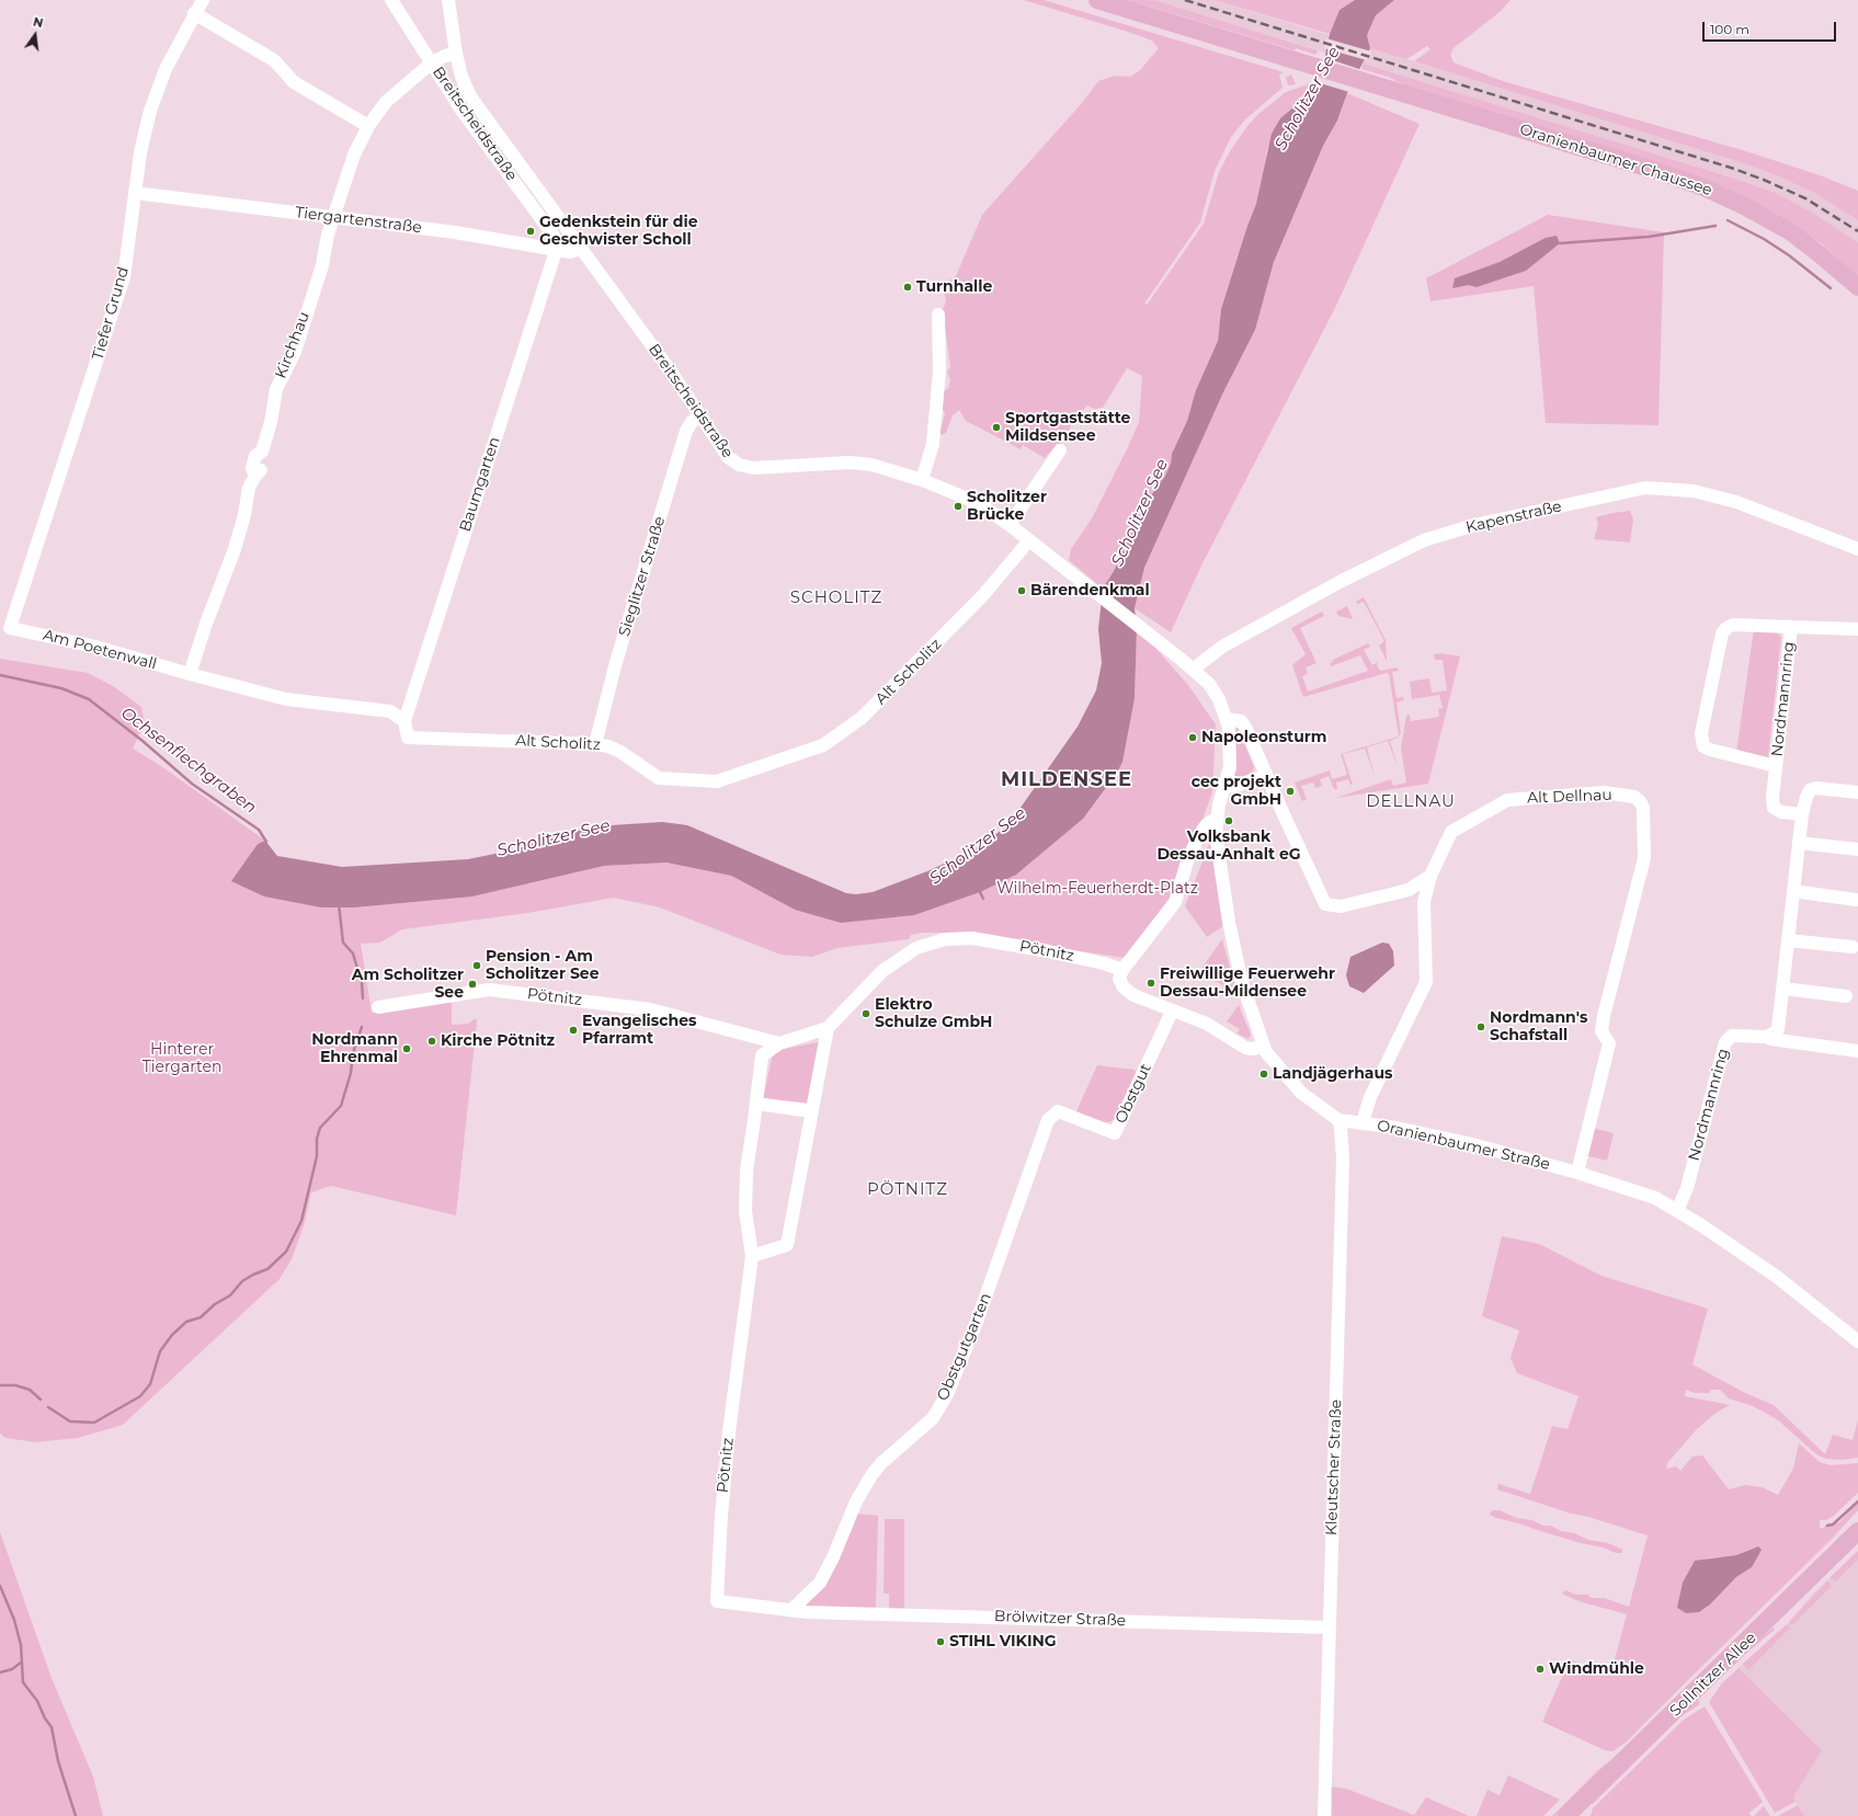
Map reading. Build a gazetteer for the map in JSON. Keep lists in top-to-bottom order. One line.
{"streets":{"main road":["Oranienbaumer Chaussee","Sollnitzer Allee"],"street":["Breitscheidstraße","Tiergartenstraße","Tiefer Grund","Kirchhau","Baumgarten","Kapenstraße","Sieglitzer Straße","Am Poetenwall","Alt Scholitz","Nordmannring","Alt Dellnau","Pötnitz","Obstgut","Oranienbaumer Straße","Obstgutgarten","Kleutscher Straße","Brölwitzer Straße"]},"crossings":[["Breitscheidstraße","Tiergartenstraße"],["Breitscheidstraße","Kirchhau"],["Breitscheidstraße","Baumgarten"],["Breitscheidstraße","Kapenstraße"],["Breitscheidstraße","Sieglitzer Straße"],["Breitscheidstraße","Alt Scholitz"],["Tiergartenstraße","Tiefer Grund"],["Tiergartenstraße","Kirchhau"],["Tiergartenstraße","Baumgarten"],["Tiefer Grund","Am Poetenwall"],["Kirchhau","Am Poetenwall"],["Kirchhau","Alt Scholitz"],["Baumgarten","Alt Scholitz"],["Sieglitzer Straße","Alt Scholitz"],["Am Poetenwall","Alt Scholitz"],["Nordmannring","Oranienbaumer Straße"],["Alt Dellnau","Oranienbaumer Straße"],["Pötnitz","Obstgutgarten"],["Pötnitz","Brölwitzer Straße"],["Obstgut","Obstgutgarten"],["Oranienbaumer Straße","Kleutscher Straße"],["Obstgutgarten","Brölwitzer Straße"],["Kleutscher Straße","Brölwitzer Straße"]],"districts":["SCHOLITZ","MILDENSEE","DELLNAU","PÖTNITZ"],"water":["Scholitzer See","Ochsenflechgraben"],"parks":["Wilhelm-Feuerherdt-Platz","Hinterer Tiergarten"],"places":["Gedenkstein für die Geschwister Scholl","Turnhalle","Sportgaststätte Mildsensee","Scholitzer Brücke","Bärendenkmal","Napoleonsturm","cec projekt GmbH","Volksbank Dessau-Anhalt eG","Pension - Am Scholitzer See","Freiwillige Feuerwehr Dessau-Mildensee","Am Scholitzer See","Elektro Schulze GmbH","Nordmann's Schafstall","Evangelisches Pfarramt","Kirche Pötnitz","Nordmann Ehrenmal","Landjägerhaus","STIHL VIKING","Windmühle"],"scale_bar":"100 m","north":"top"}
